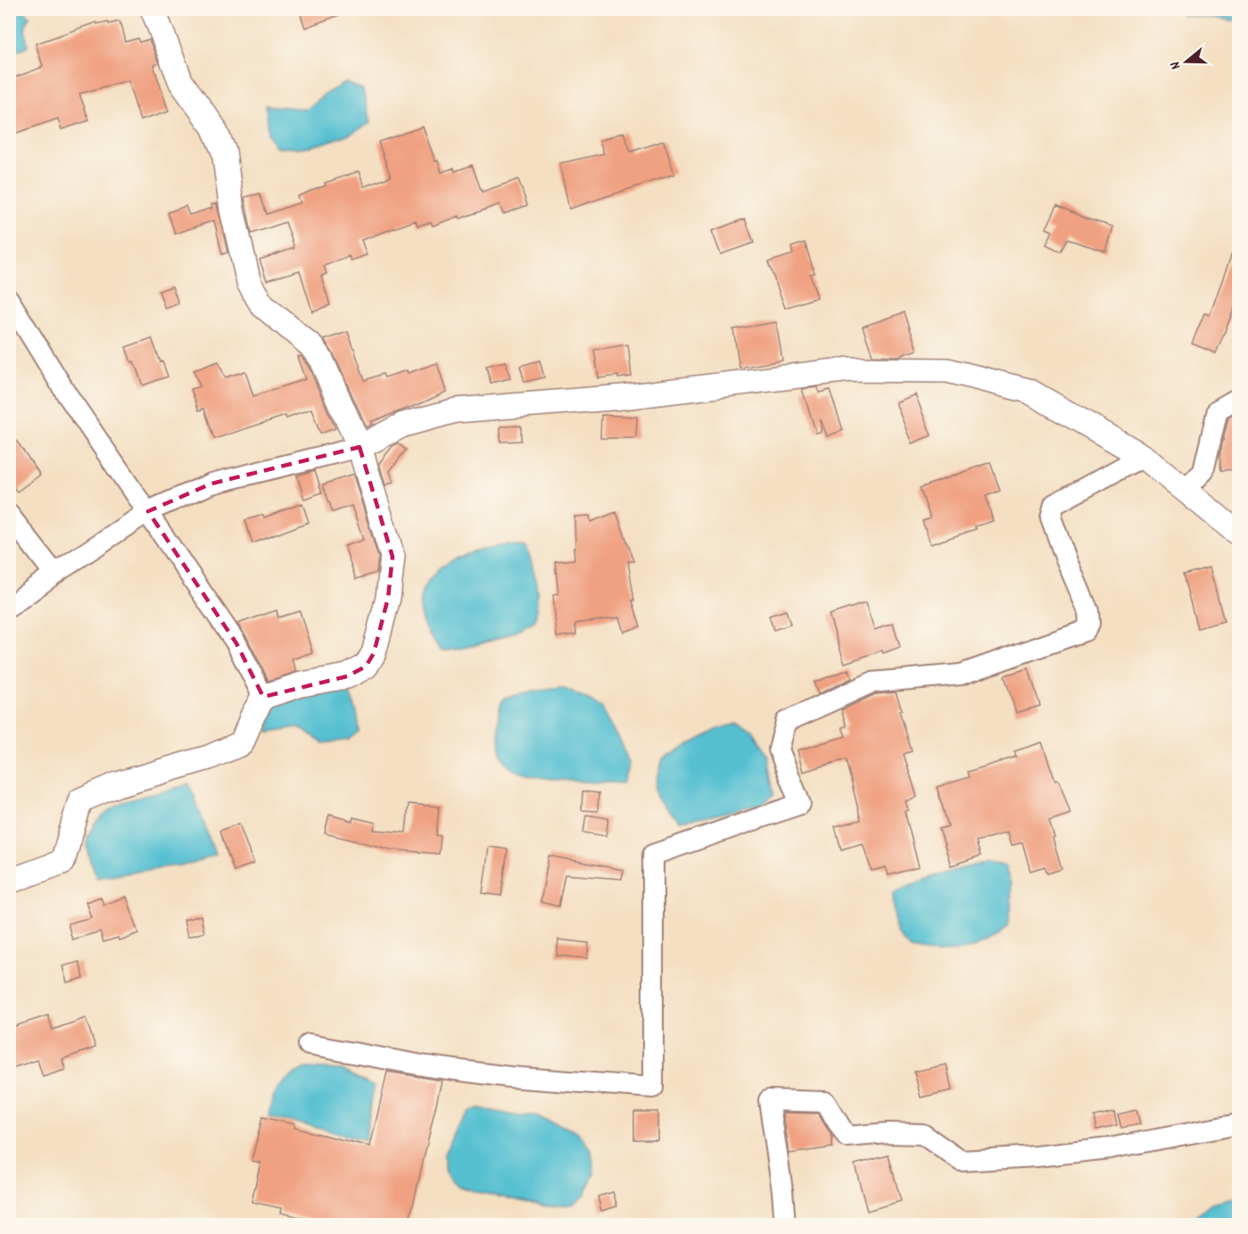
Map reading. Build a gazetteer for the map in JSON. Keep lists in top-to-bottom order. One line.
{"north":"left"}
